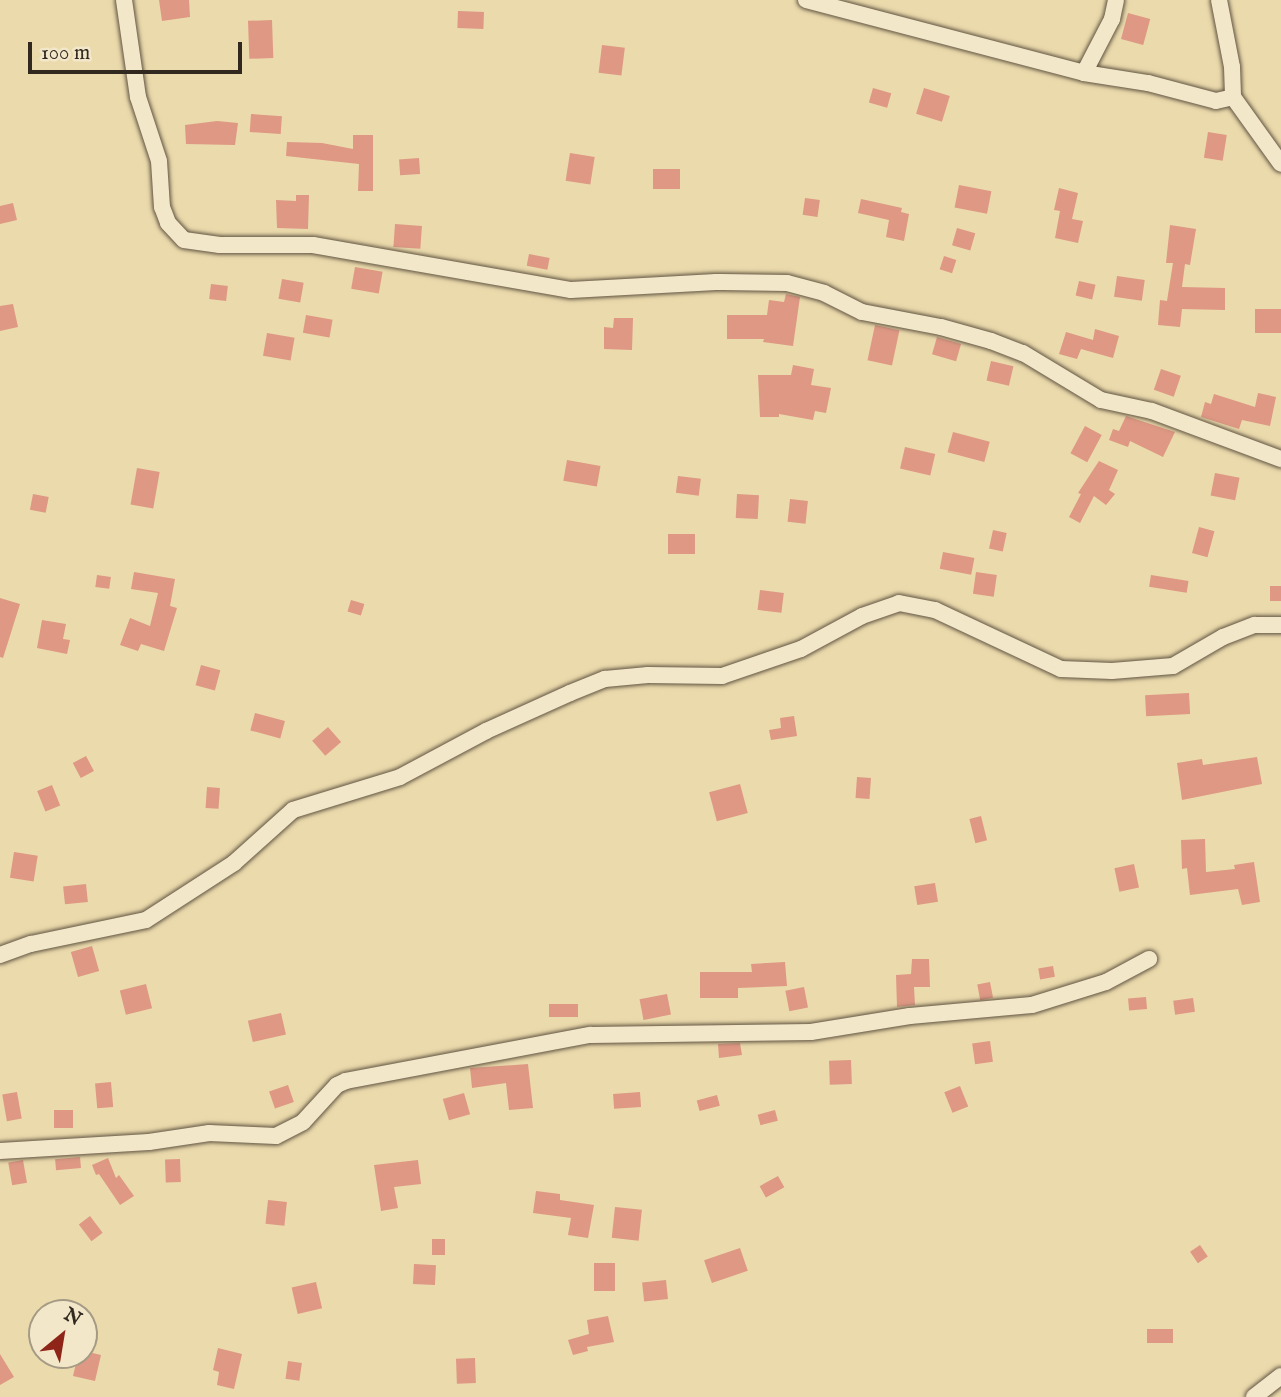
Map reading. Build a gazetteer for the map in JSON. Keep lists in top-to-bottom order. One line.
{"scale_bar":"100 m","north":"top right"}
